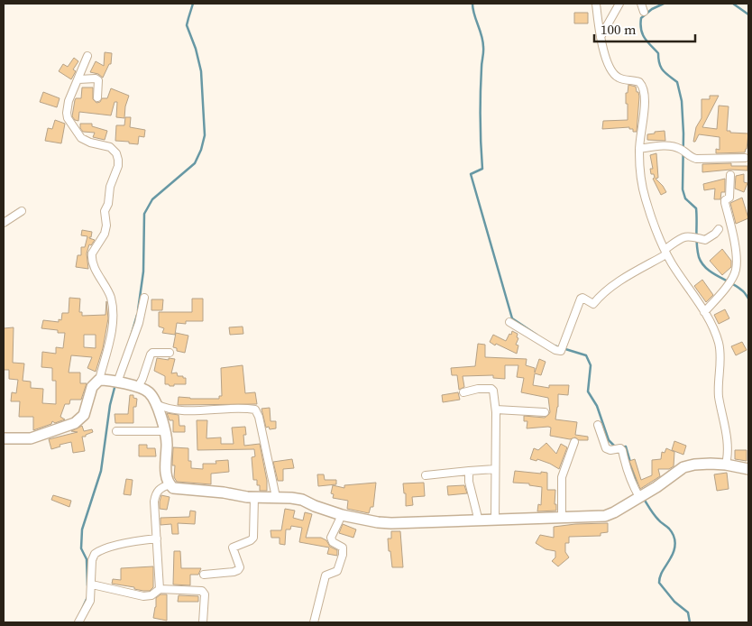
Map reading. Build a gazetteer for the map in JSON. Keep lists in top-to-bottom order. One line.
{"scale_bar":"100 m"}
